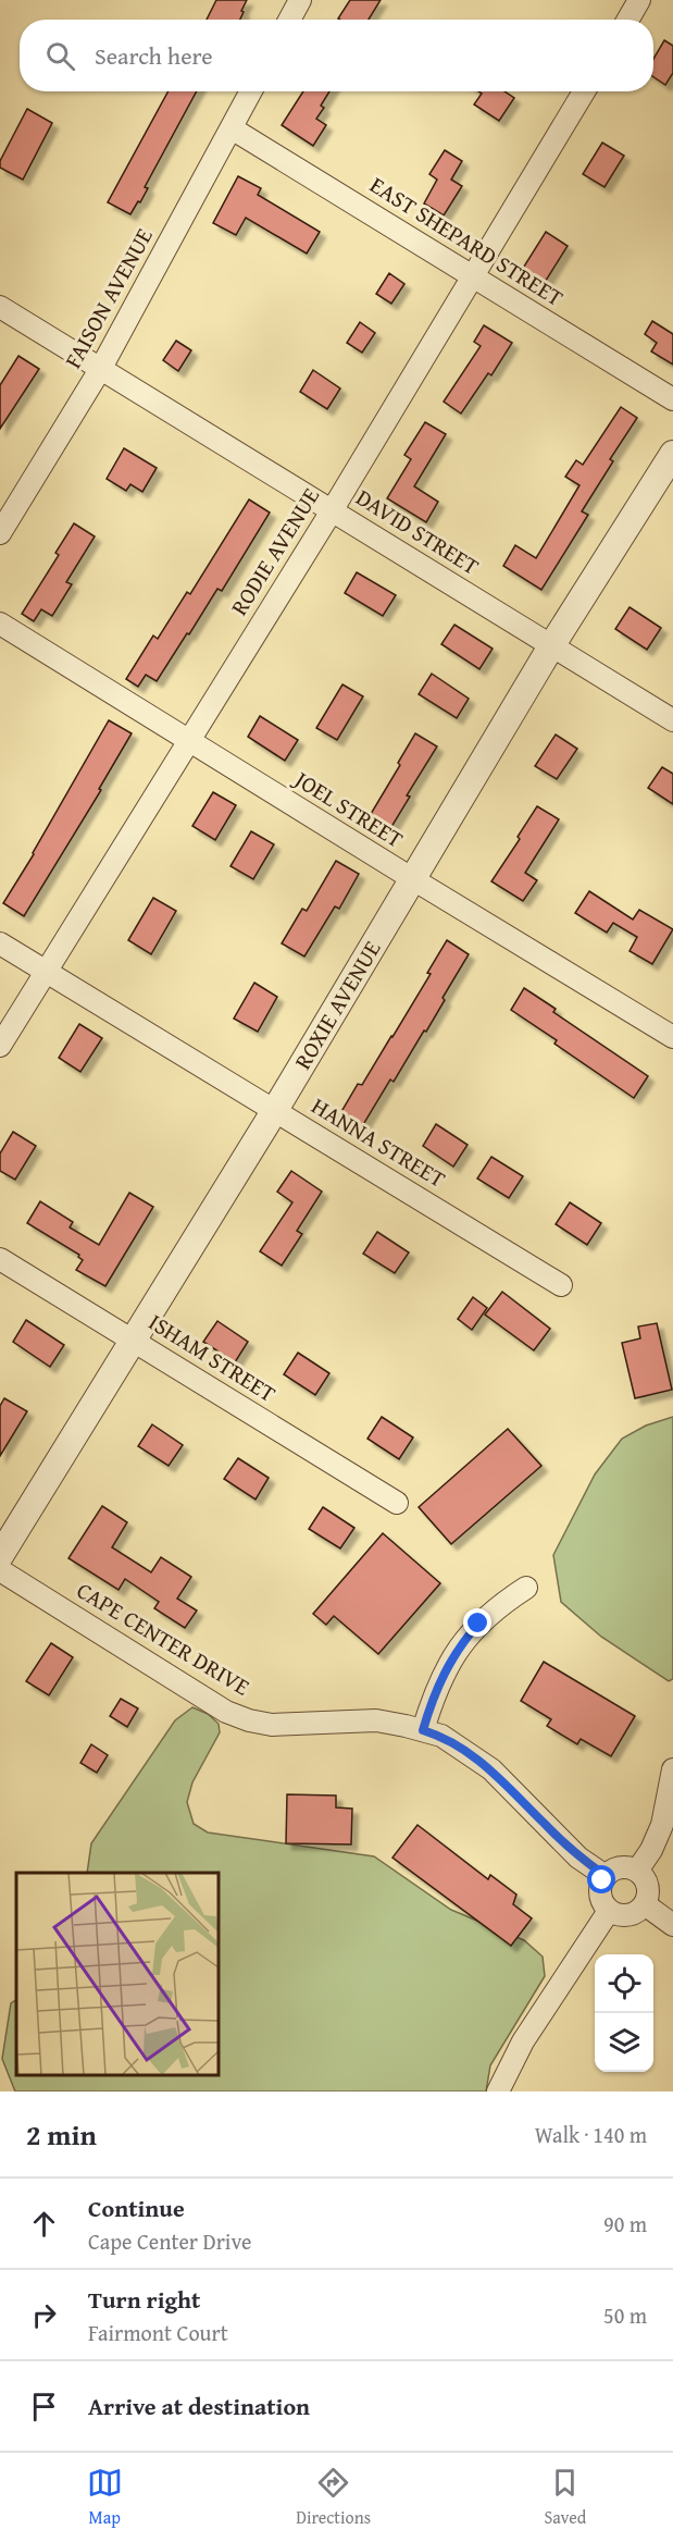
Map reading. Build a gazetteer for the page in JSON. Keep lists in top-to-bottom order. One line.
{"streets":{"street":["EAST SHEPARD STREET","FAISON AVENUE","DAVID STREET","RODIE AVENUE","JOEL STREET","ROXIE AVENUE","HANNA STREET","ISHAM STREET","CAPE CENTER DRIVE"]},"crossings":[["EAST SHEPARD STREET","FAISON AVENUE"],["EAST SHEPARD STREET","RODIE AVENUE"],["FAISON AVENUE","DAVID STREET"],["DAVID STREET","RODIE AVENUE"],["DAVID STREET","ROXIE AVENUE"],["RODIE AVENUE","JOEL STREET"],["RODIE AVENUE","HANNA STREET"],["JOEL STREET","ROXIE AVENUE"],["ROXIE AVENUE","HANNA STREET"],["ROXIE AVENUE","ISHAM STREET"]],"page":{"search":"Search here","heading":["2 min","Walk · 140 m"],"list":[["Continue","Cape Center Drive","90 m"],["Turn right","Fairmont Court","50 m"],"Arrive at destination"],"nav":["Map","Directions","Saved"]}}
